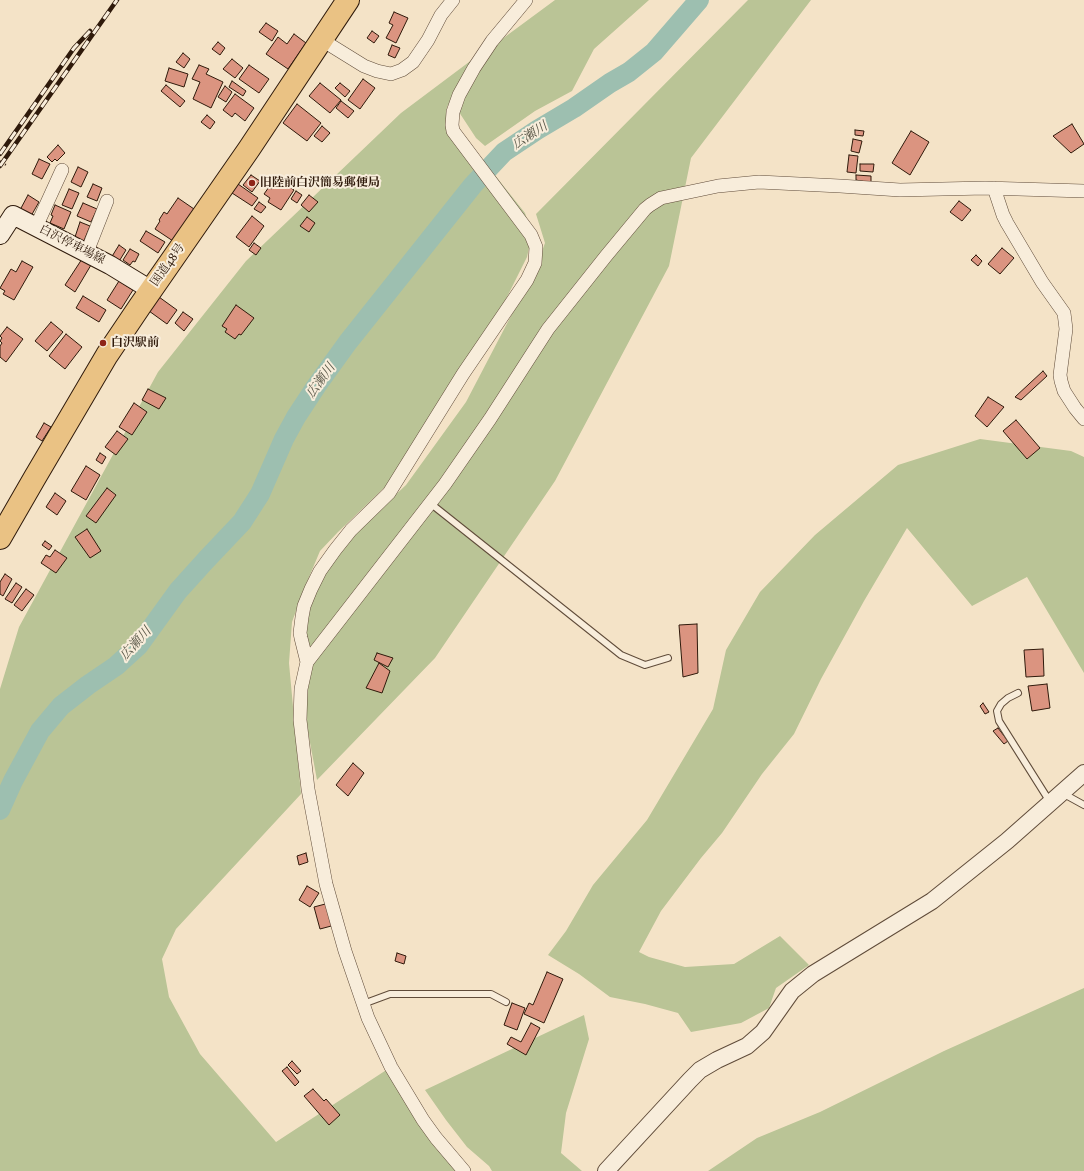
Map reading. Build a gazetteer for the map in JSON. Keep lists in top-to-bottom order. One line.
{"streets":{"highway":["国道48号"],"main road":["白沢停車場線"]},"crossings":[["白沢停車場線","国道48号"]],"water":["広瀬川"],"places":["旧陸前白沢簡易郵便局","白沢駅前"]}
